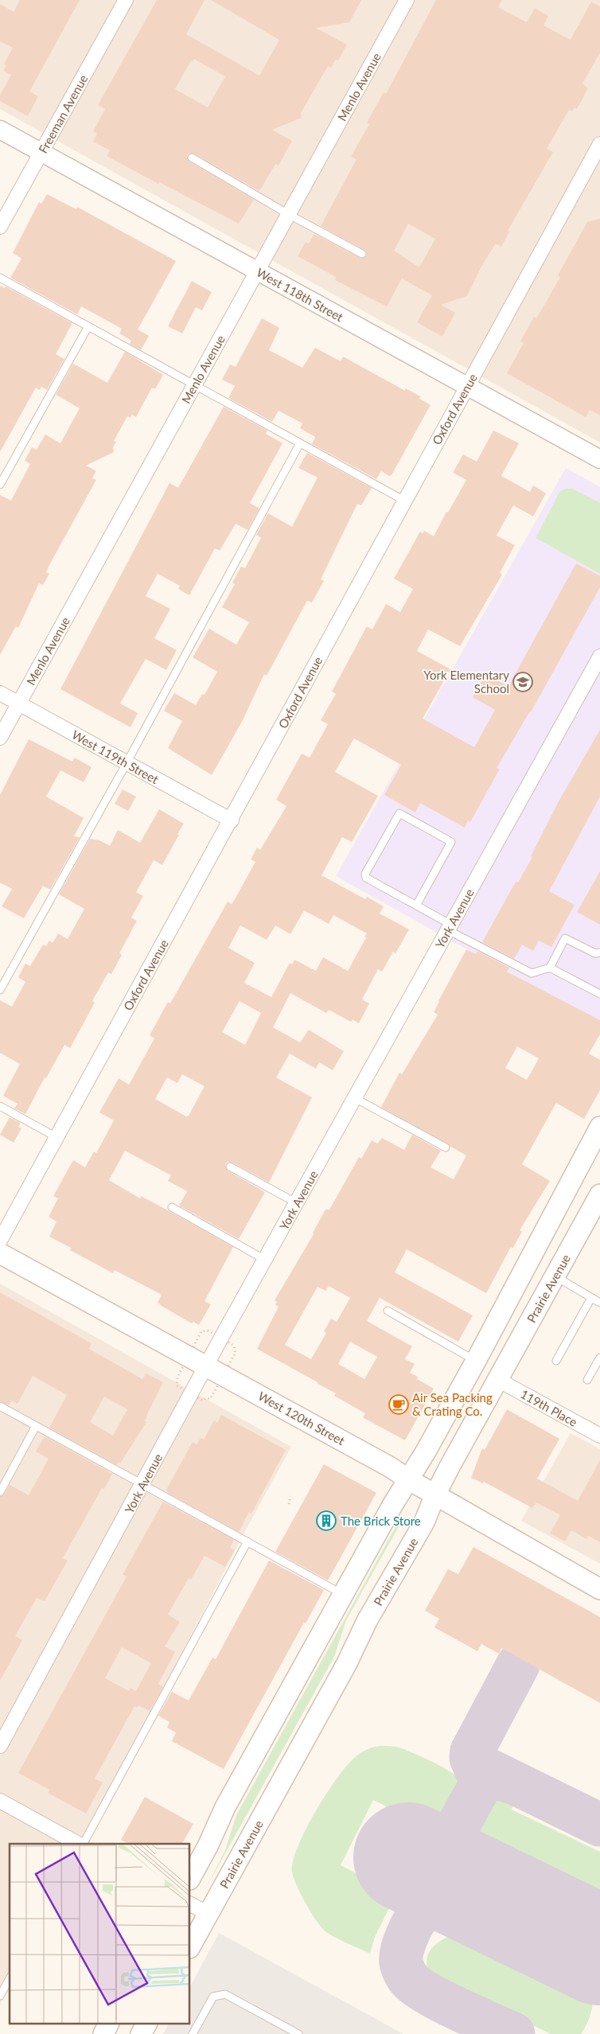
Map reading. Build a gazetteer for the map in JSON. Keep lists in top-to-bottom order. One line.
{"streets":{"main road":["Prairie Avenue","West 120th Street"],"street":["Menlo Avenue","Freeman Avenue","West 118th Street","Oxford Avenue","West 119th Street","York Avenue","119th Place"]},"crossings":[["Menlo Avenue","West 118th Street"],["Menlo Avenue","West 119th Street"],["Freeman Avenue","West 118th Street"],["West 118th Street","Oxford Avenue"],["Oxford Avenue","West 119th Street"],["York Avenue","West 120th Street"],["Prairie Avenue","119th Place"],["Prairie Avenue","West 120th Street"]],"places":{"school or university":["York Elementary School"],"cafe":["Air Sea Packing & Crating Co."],"building":["The Brick Store"]}}
